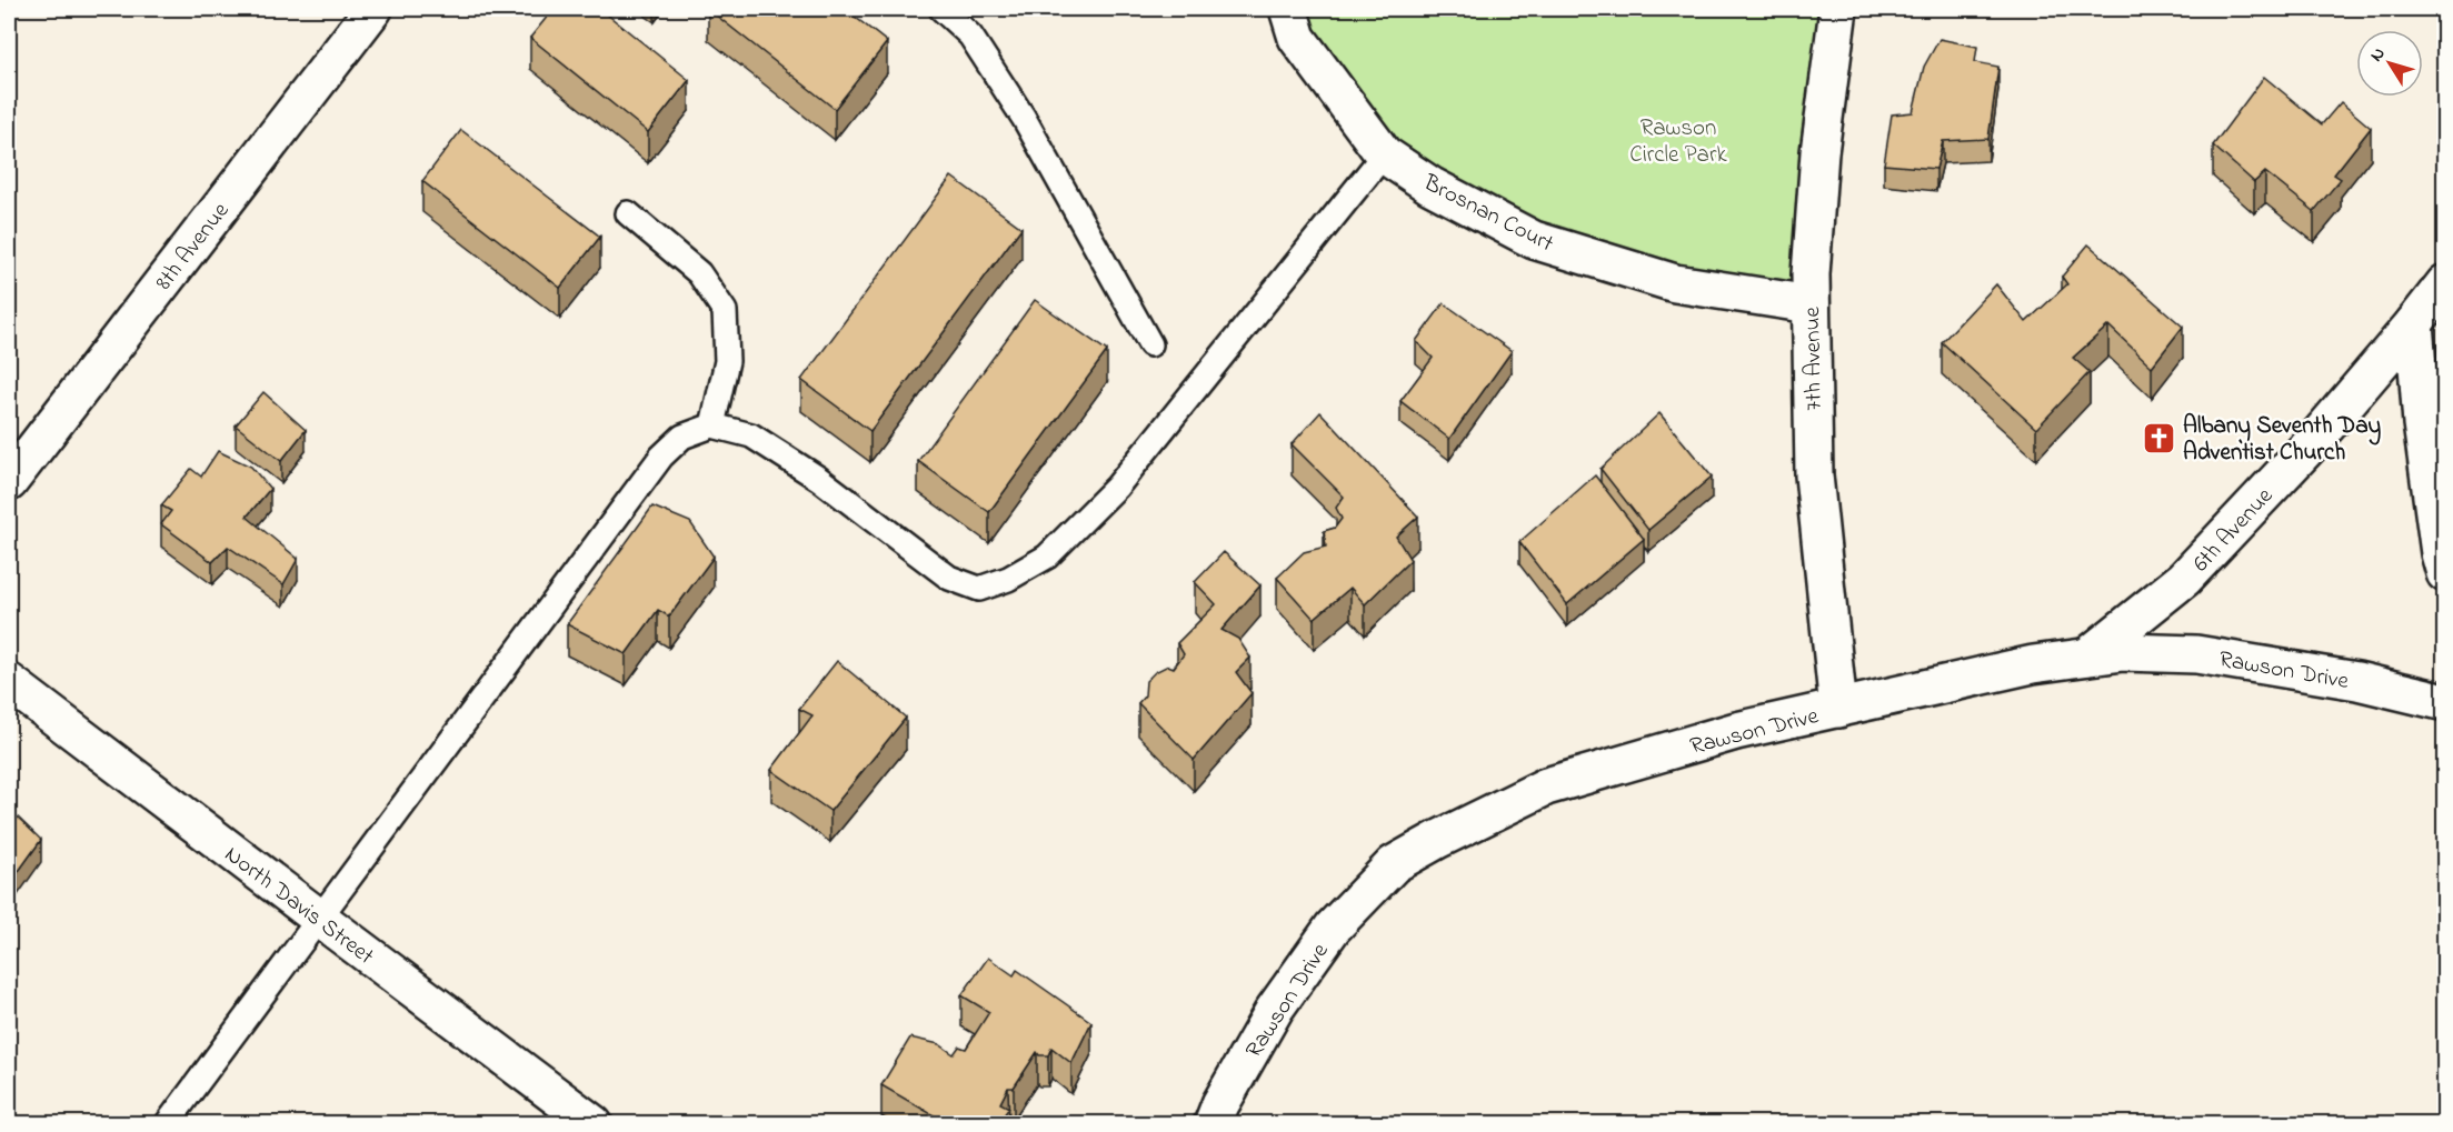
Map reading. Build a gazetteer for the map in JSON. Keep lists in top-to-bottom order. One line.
{"streets":{"street":["Brosnan Court","8th Avenue","7th Avenue","6th Avenue","Rawson Drive","North Davis Street"]},"crossings":[["Brosnan Court","7th Avenue"],["7th Avenue","Rawson Drive"],["6th Avenue","Rawson Drive"]],"parks":["Rawson Circle Park"],"places":{"church":["Albany Seventh Day Adventist Church"]},"north":"top left"}
